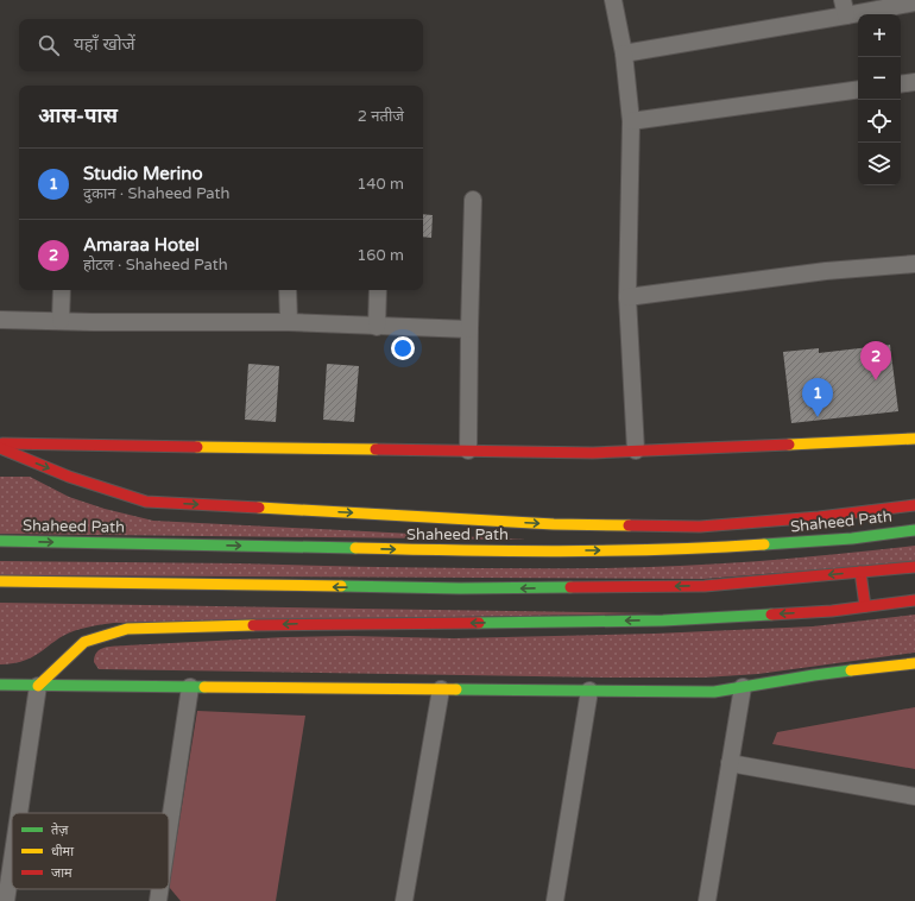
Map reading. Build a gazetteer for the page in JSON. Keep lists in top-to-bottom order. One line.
{"streets":{"main road":["Shaheed Path"]},"legend":["तेज़","धीमा","जाम"],"page":{"map_buttons":["+","−"],"search":"यहाँ खोजें","heading":["आस-पास","2 नतीजे"],"list":[{"mark":"1","name":"Studio Merino","note":"दुकान · Shaheed Path","value":"140 m"},{"mark":"2","name":"Amaraa Hotel","note":"होटल · Shaheed Path","value":"160 m"}],"pins":["2","1"]}}
